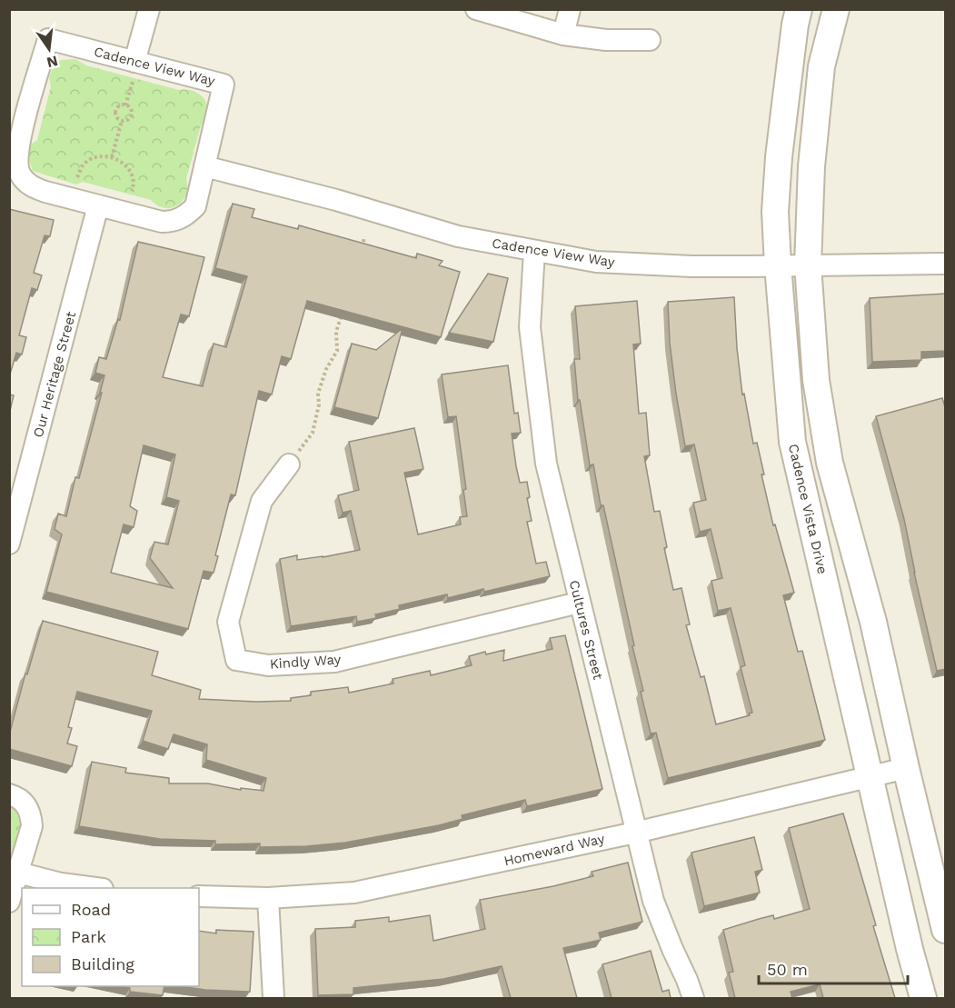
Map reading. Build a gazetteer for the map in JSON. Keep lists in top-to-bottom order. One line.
{"streets":{"street":["Cadence View Way","Our Heritage Street","Cadence Vista Drive","Cultures Street","Kindly Way","Homeward Way"]},"crossings":[["Cadence View Way","Our Heritage Street"],["Cadence View Way","Cadence Vista Drive"],["Cadence View Way","Cultures Street"],["Cadence Vista Drive","Homeward Way"],["Cultures Street","Kindly Way"],["Cultures Street","Homeward Way"]],"legend":["Road","Park","Building"],"scale_bar":"50 m","north":"bottom"}
